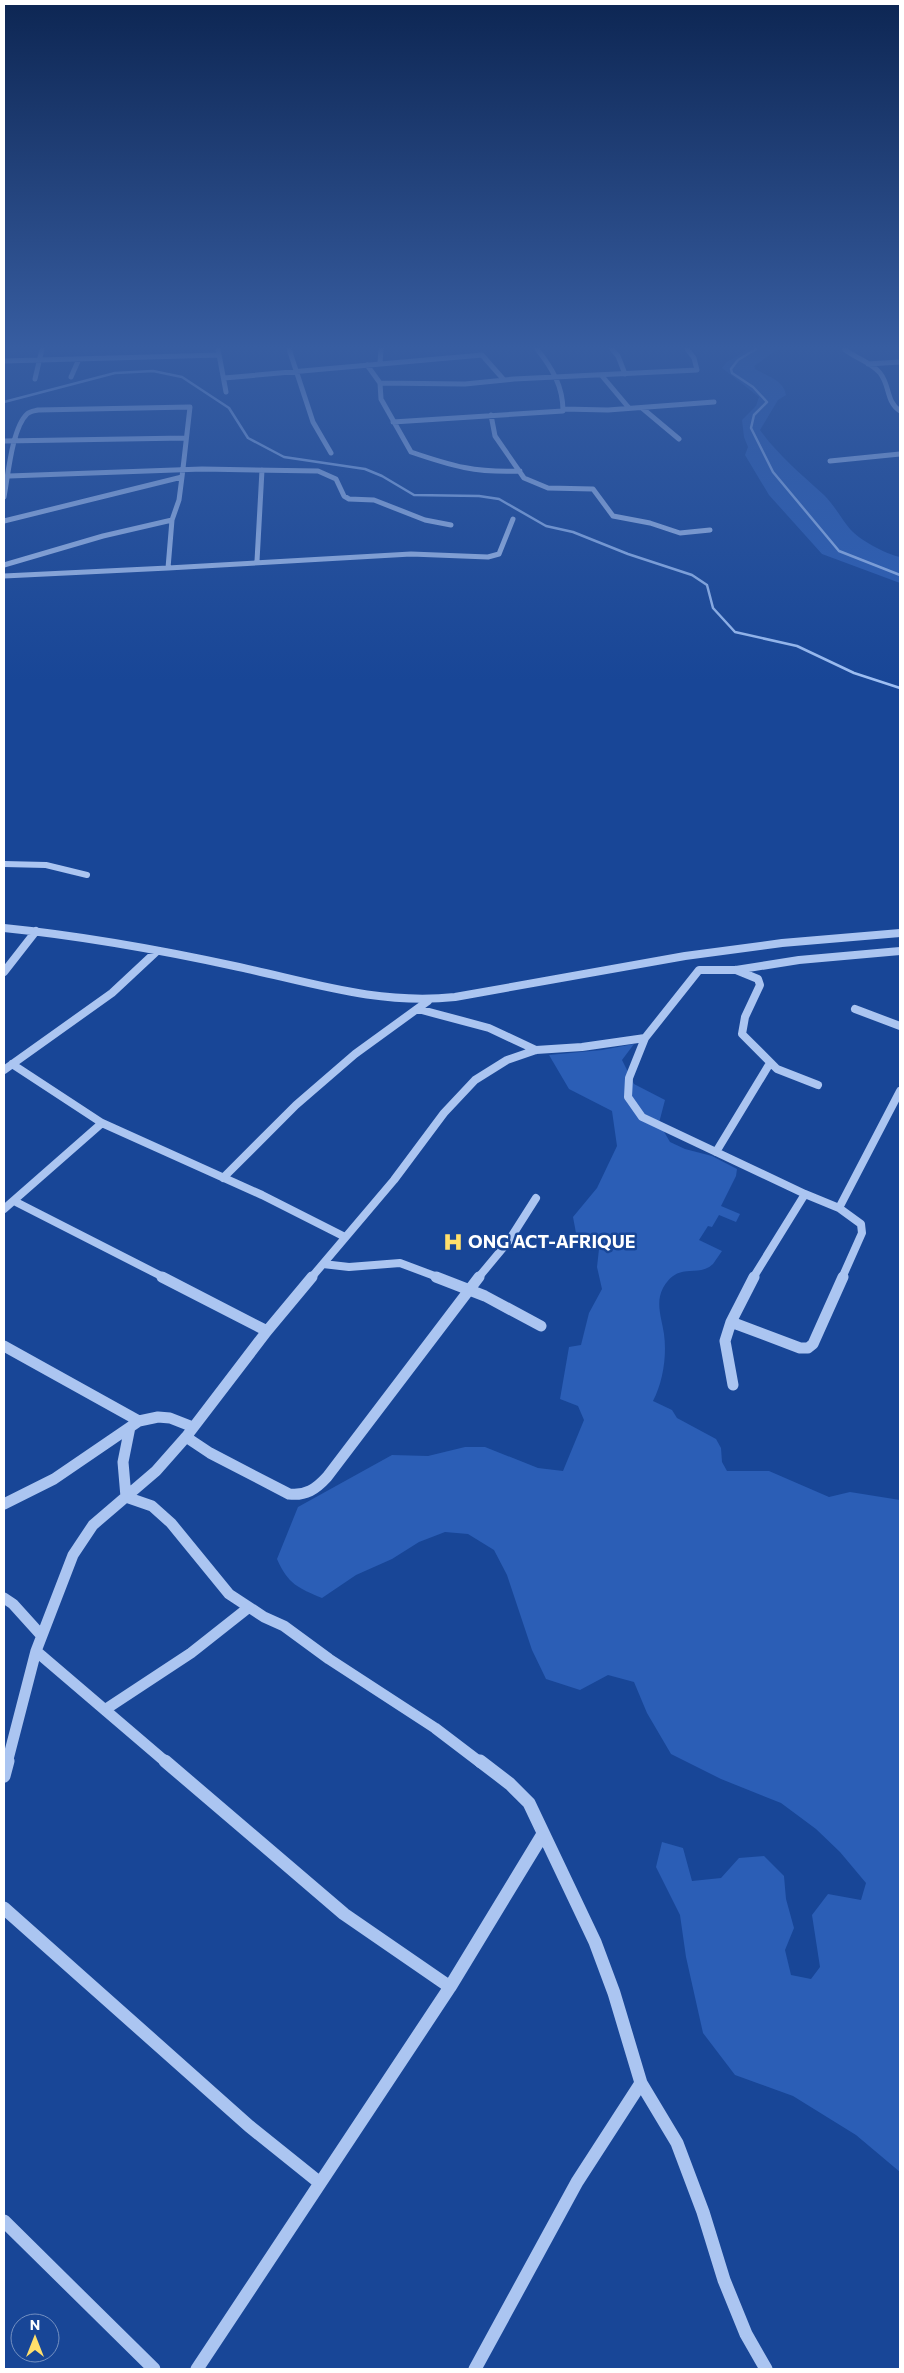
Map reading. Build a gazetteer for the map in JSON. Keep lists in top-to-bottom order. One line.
{"places":{"hospital":["ONG ACT-AFRIQUE"]},"north":"top"}
